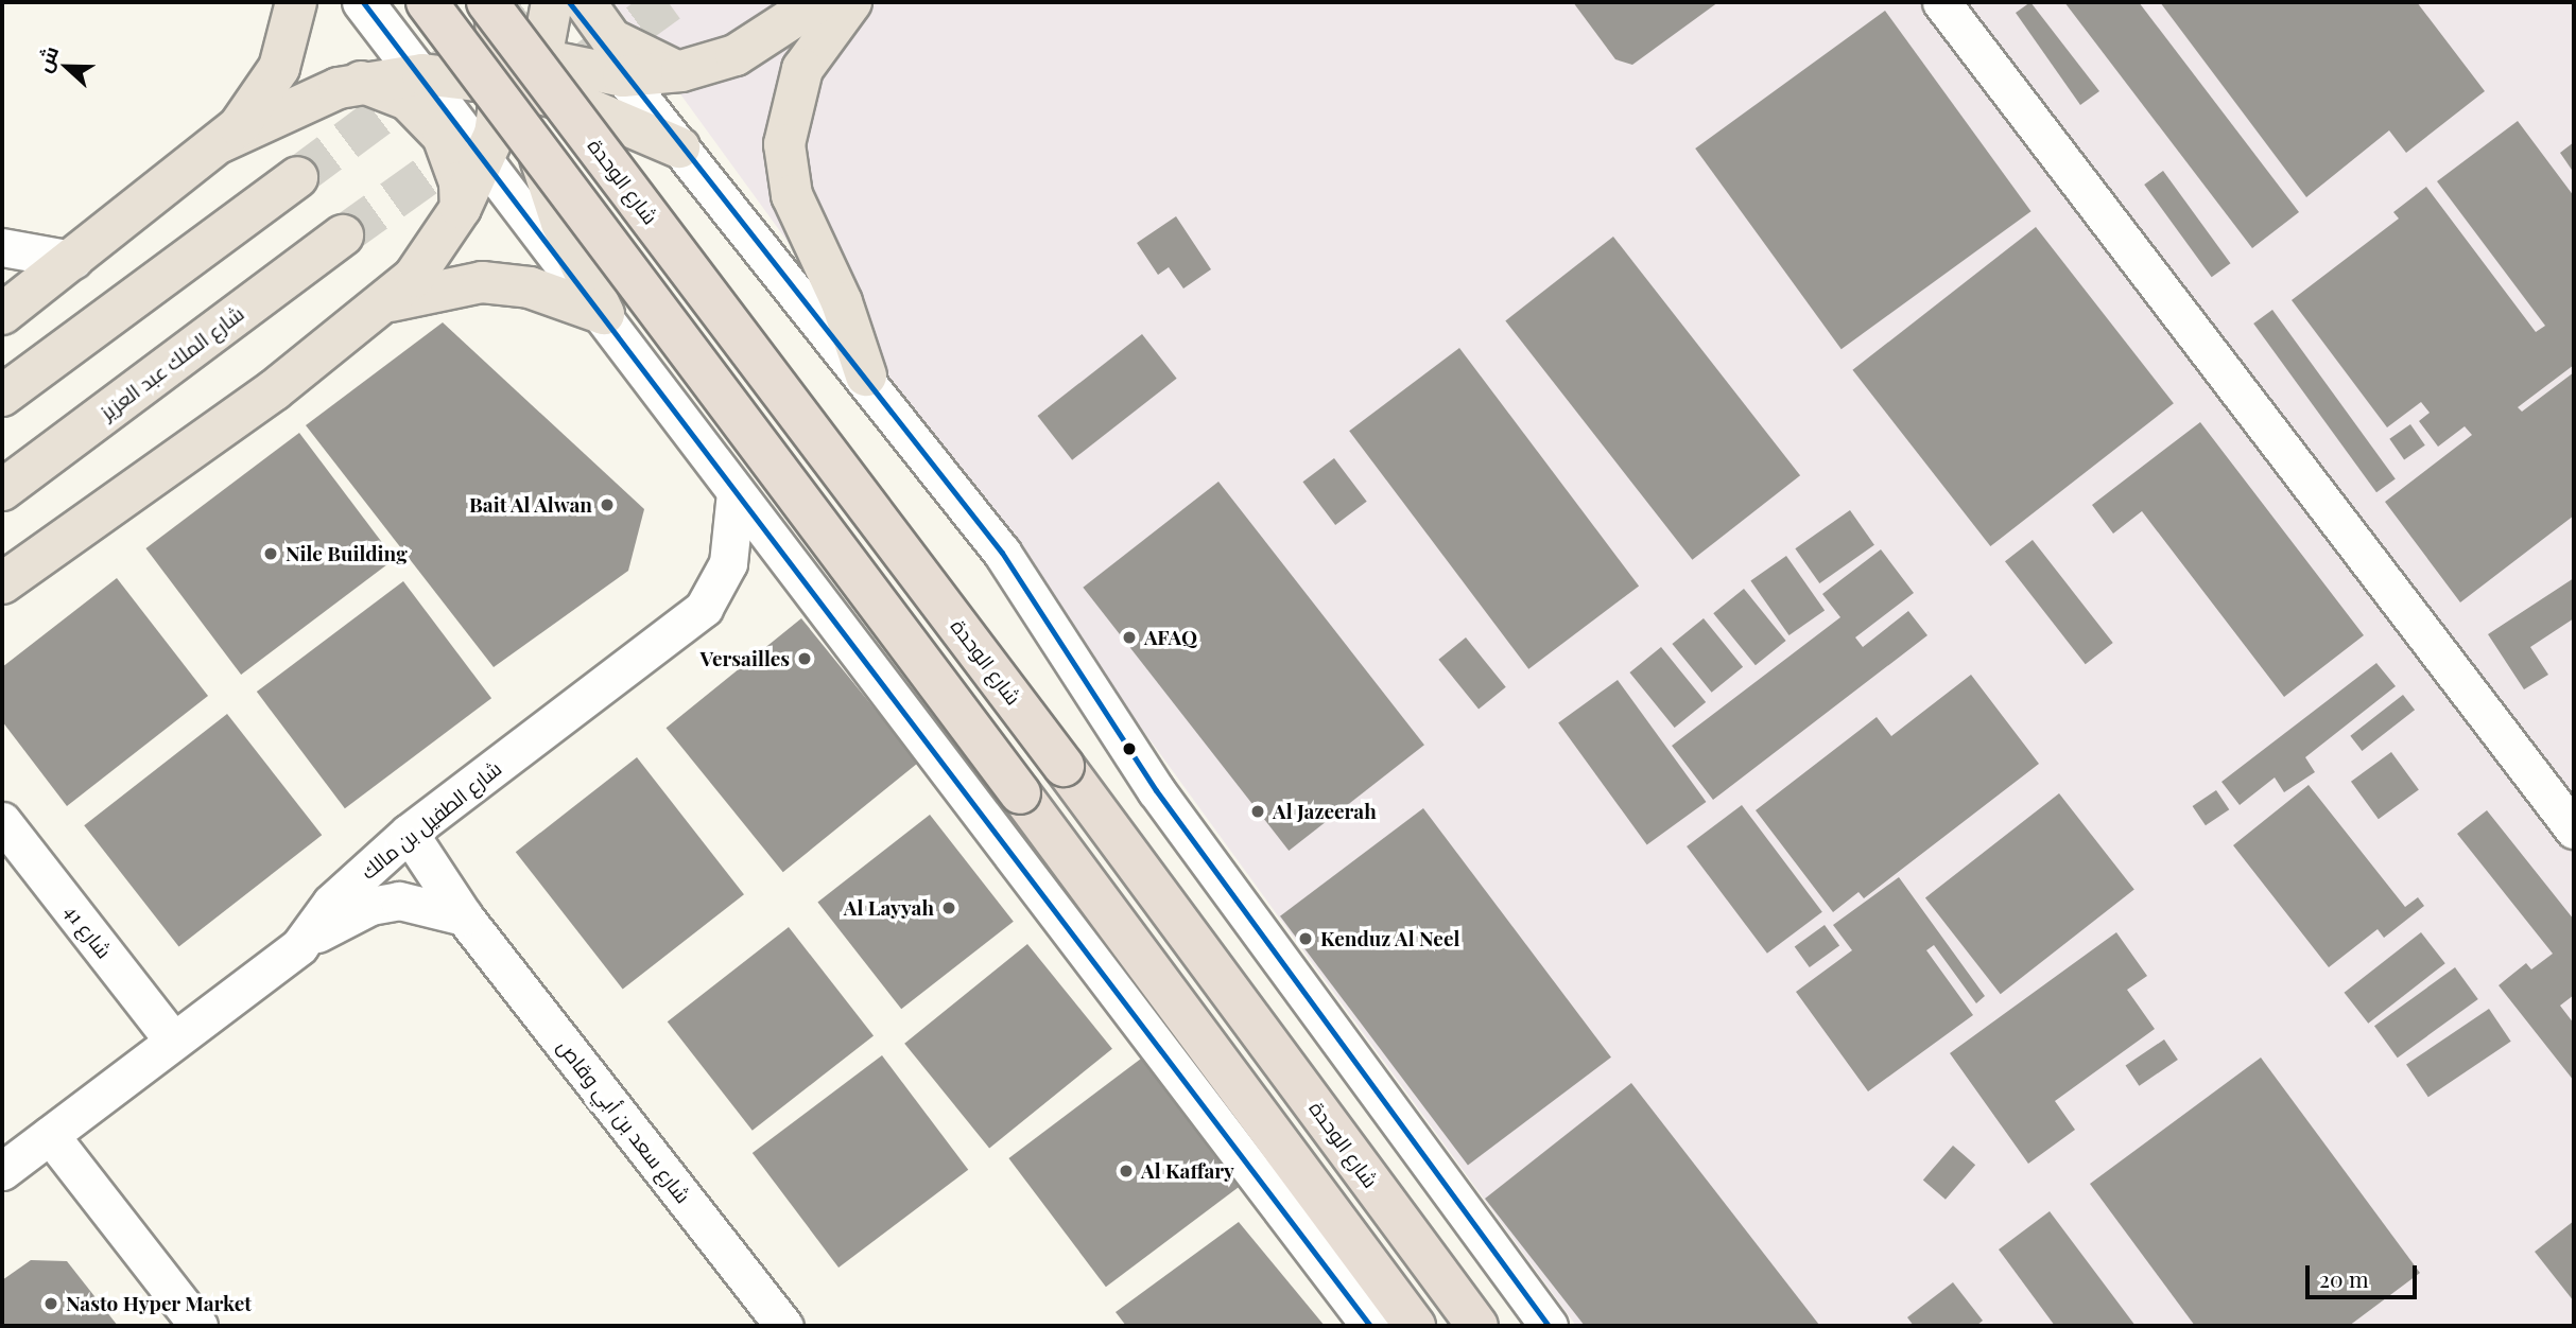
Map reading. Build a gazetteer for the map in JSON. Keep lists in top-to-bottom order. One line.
{"streets":{"highway":["شارع الوحدة","شارع الملك عبد العزيز"],"street":["شارع الطفيل بن مالك","شارع 41","شارع سعد بن أبي وقاص"]},"crossings":[["شارع الطفيل بن مالك","شارع 41"],["شارع الطفيل بن مالك","شارع سعد بن أبي وقاص"]],"places":["Bait Al Alwan","Nile Building","AFAQ","Versailles","Al Jazeerah","Al Layyah","Kenduz Al Neel","Al Kaffary","Nasto Hyper Market"],"scale_bar":"20 m","north":"left"}
